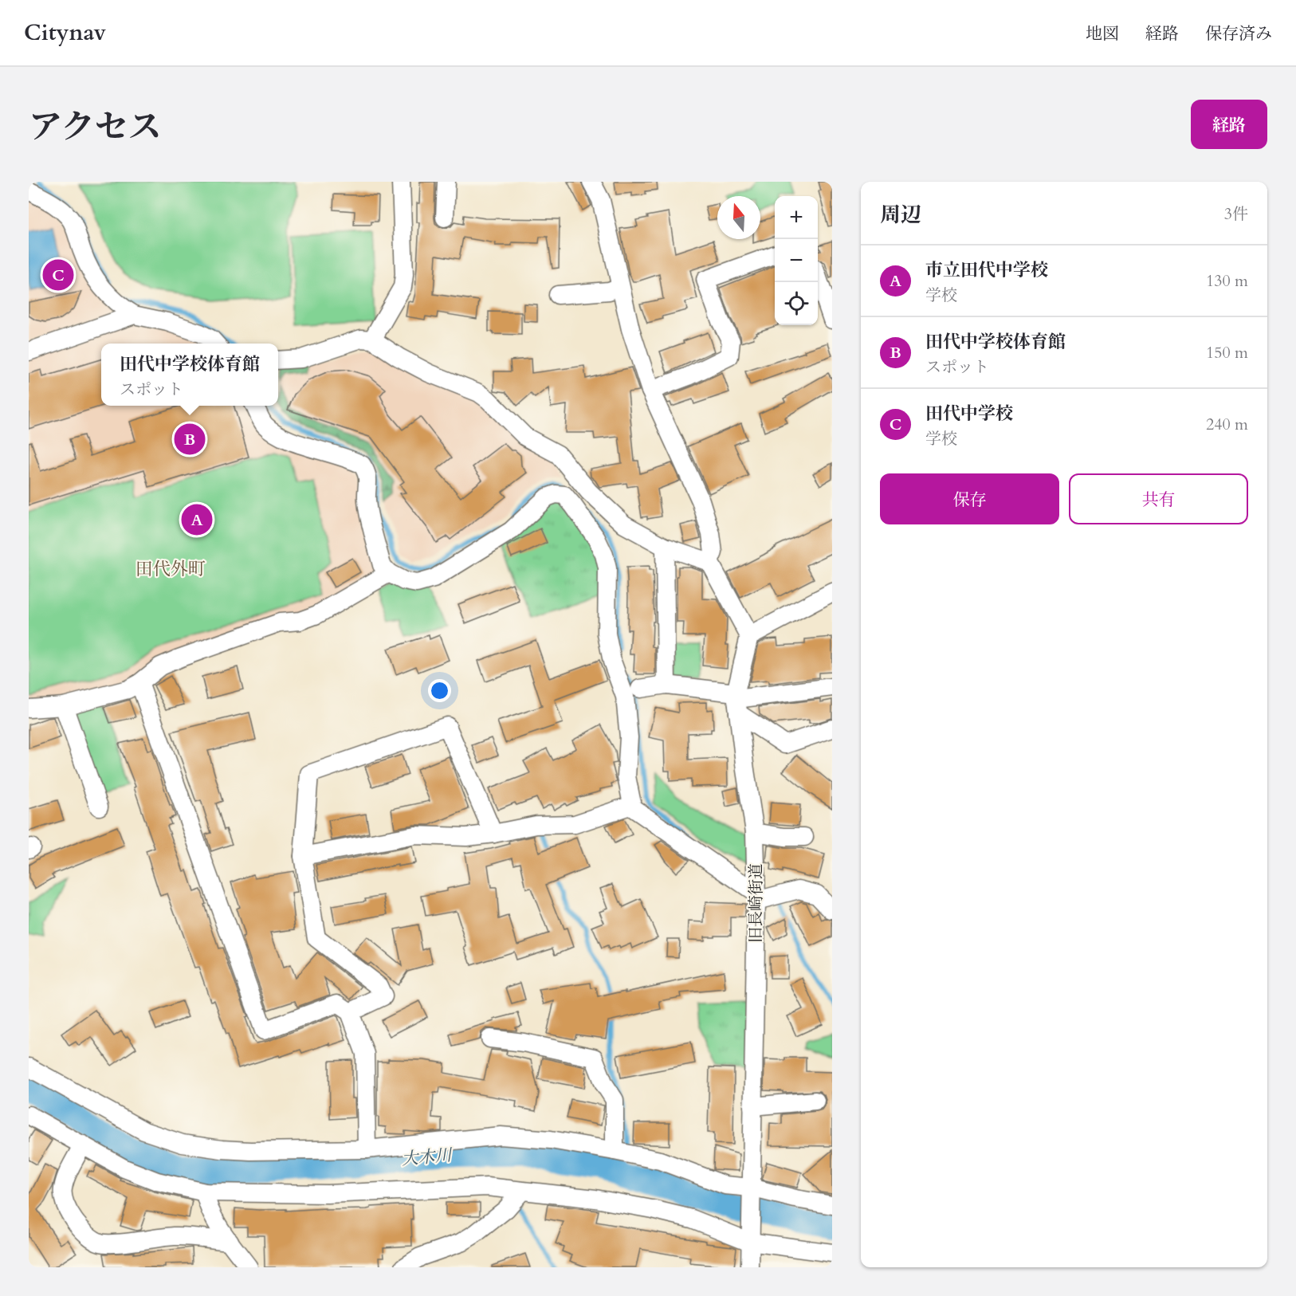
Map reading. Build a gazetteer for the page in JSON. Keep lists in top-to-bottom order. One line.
{"streets":{"street":["旧長崎街道"]},"districts":["田代外町"],"water":["大木川"],"north":"top","page":{"header":"Citynav","nav":["地図","経路","保存済み"],"title":"アクセス","buttons":["経路",["保存","共有"]],"heading":["周辺","3件"],"map_buttons":["+","−"],"list":[{"mark":"A","name":"市立田代中学校","note":"学校","value":"130 m"},{"mark":"B","name":"田代中学校体育館","note":"スポット","value":"150 m"},{"mark":"C","name":"田代中学校","note":"学校","value":"240 m"}],"pins":["C","B","A"],"popup":["田代中学校体育館","スポット"]}}
